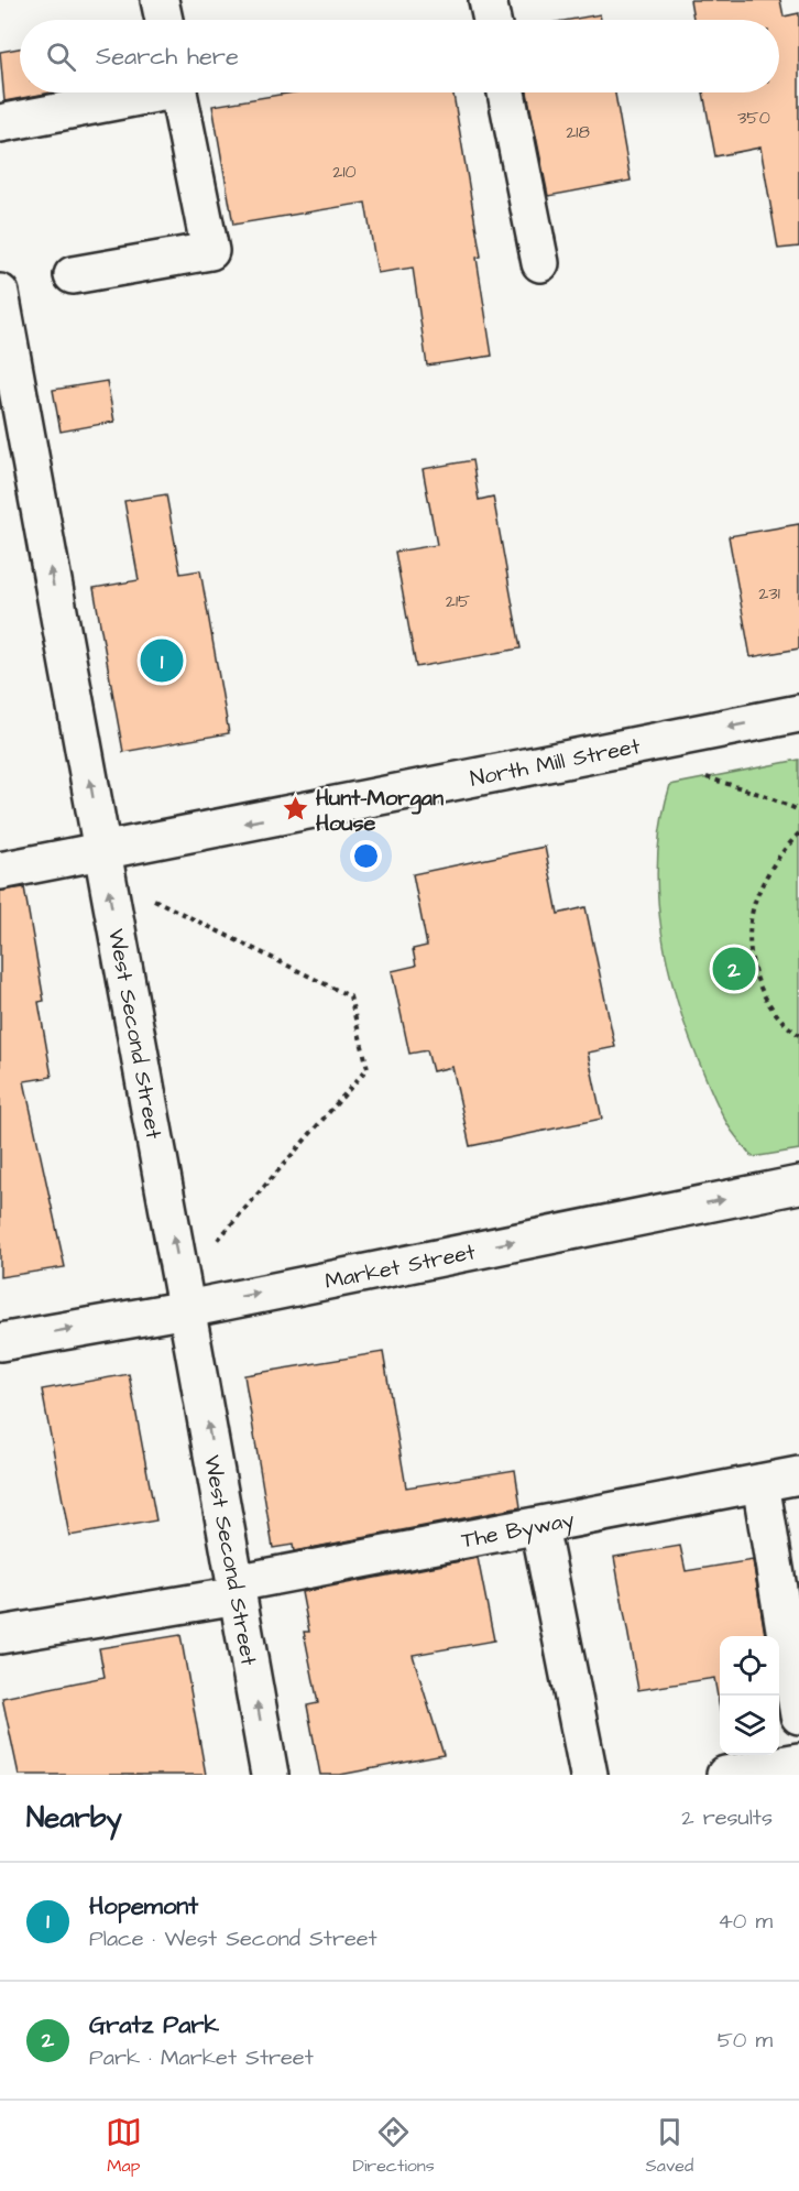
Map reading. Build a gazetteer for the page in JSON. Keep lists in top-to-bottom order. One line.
{"streets":{"street":["North Mill Street","West Second Street","Market Street","The Byway"]},"crossings":[["North Mill Street","West Second Street"],["West Second Street","Market Street"],["West Second Street","The Byway"]],"one_way":["North Mill Street","West Second Street","Market Street"],"places":{"place":["Hunt-Morgan House"]},"house_numbers":["350","218","210","231","215"],"page":{"search":"Search here","pins":["1","2"],"heading":["Nearby","2 results"],"list":[{"mark":"1","name":"Hopemont","note":"Place · West Second Street","value":"40 m"},{"mark":"2","name":"Gratz Park","note":"Park · Market Street","value":"50 m"}],"nav":["Map","Directions","Saved"]}}
